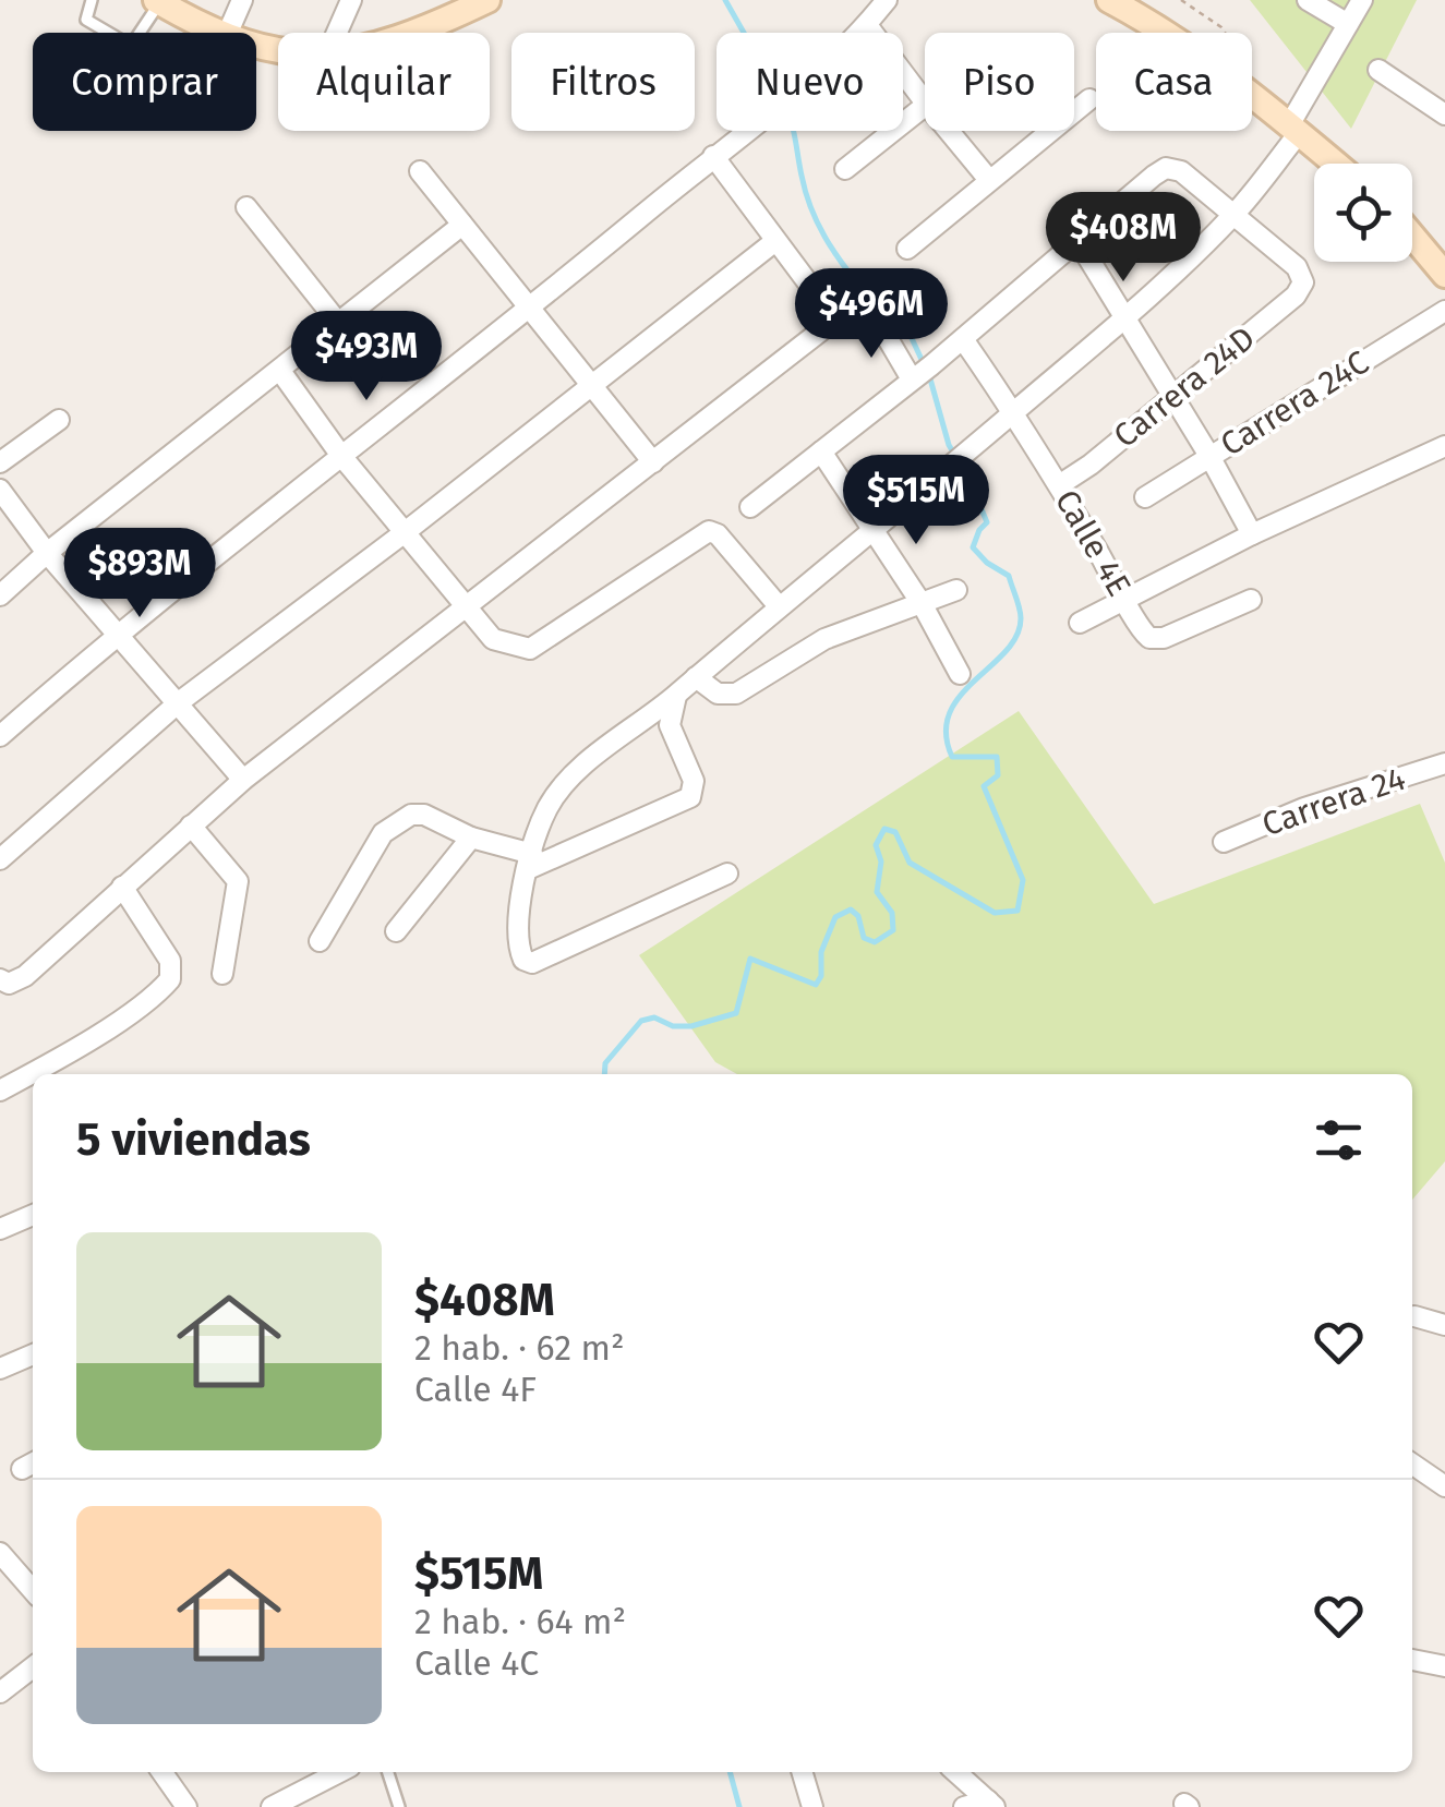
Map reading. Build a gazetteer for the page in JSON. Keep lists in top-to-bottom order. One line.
{"streets":{"street":["Carrera 24D","Carrera 24C","Calle 4E","Carrera 24"]},"crossings":[["Carrera 24D","Calle 4E"]],"page":{"chip":["Comprar","Alquilar","Filtros","Nuevo","Piso","Casa"],"price":["$408M","$496M","$493M","$515M","$893M"],"heading":"5 viviendas","list":[{"name":"$408M","note":"2 hab. · 62 m² · Calle 4F"},{"name":"$515M","note":"2 hab. · 64 m² · Calle 4C"}]}}
